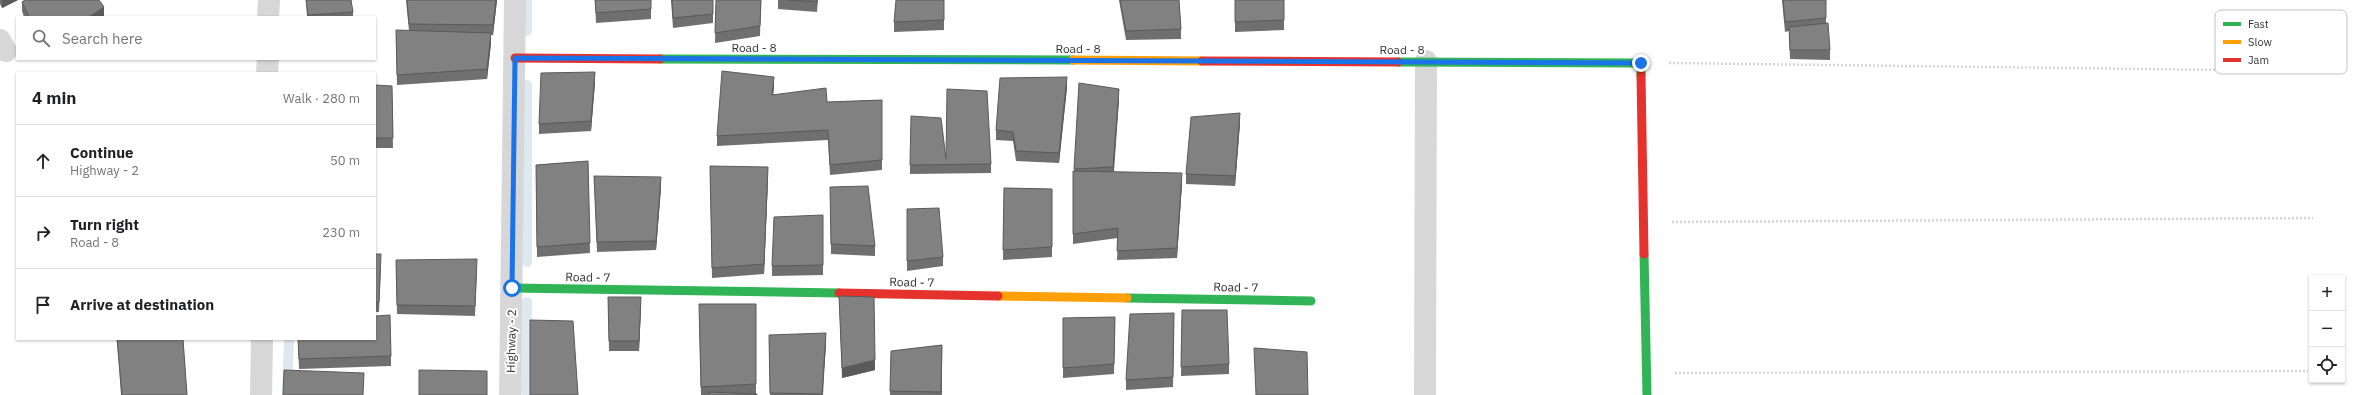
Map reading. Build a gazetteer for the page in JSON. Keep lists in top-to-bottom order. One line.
{"streets":{"street":["Road - 8","Road - 7","Highway - 2"]},"crossings":[["Road - 8","Highway - 2"],["Road - 7","Highway - 2"]],"legend":["Fast","Slow","Jam"],"page":{"search":"Search here","heading":["4 min","Walk · 280 m"],"list":[["Continue","Highway - 2","50 m"],["Turn right","Road - 8","230 m"],"Arrive at destination"],"map_buttons":["+","−"]}}
